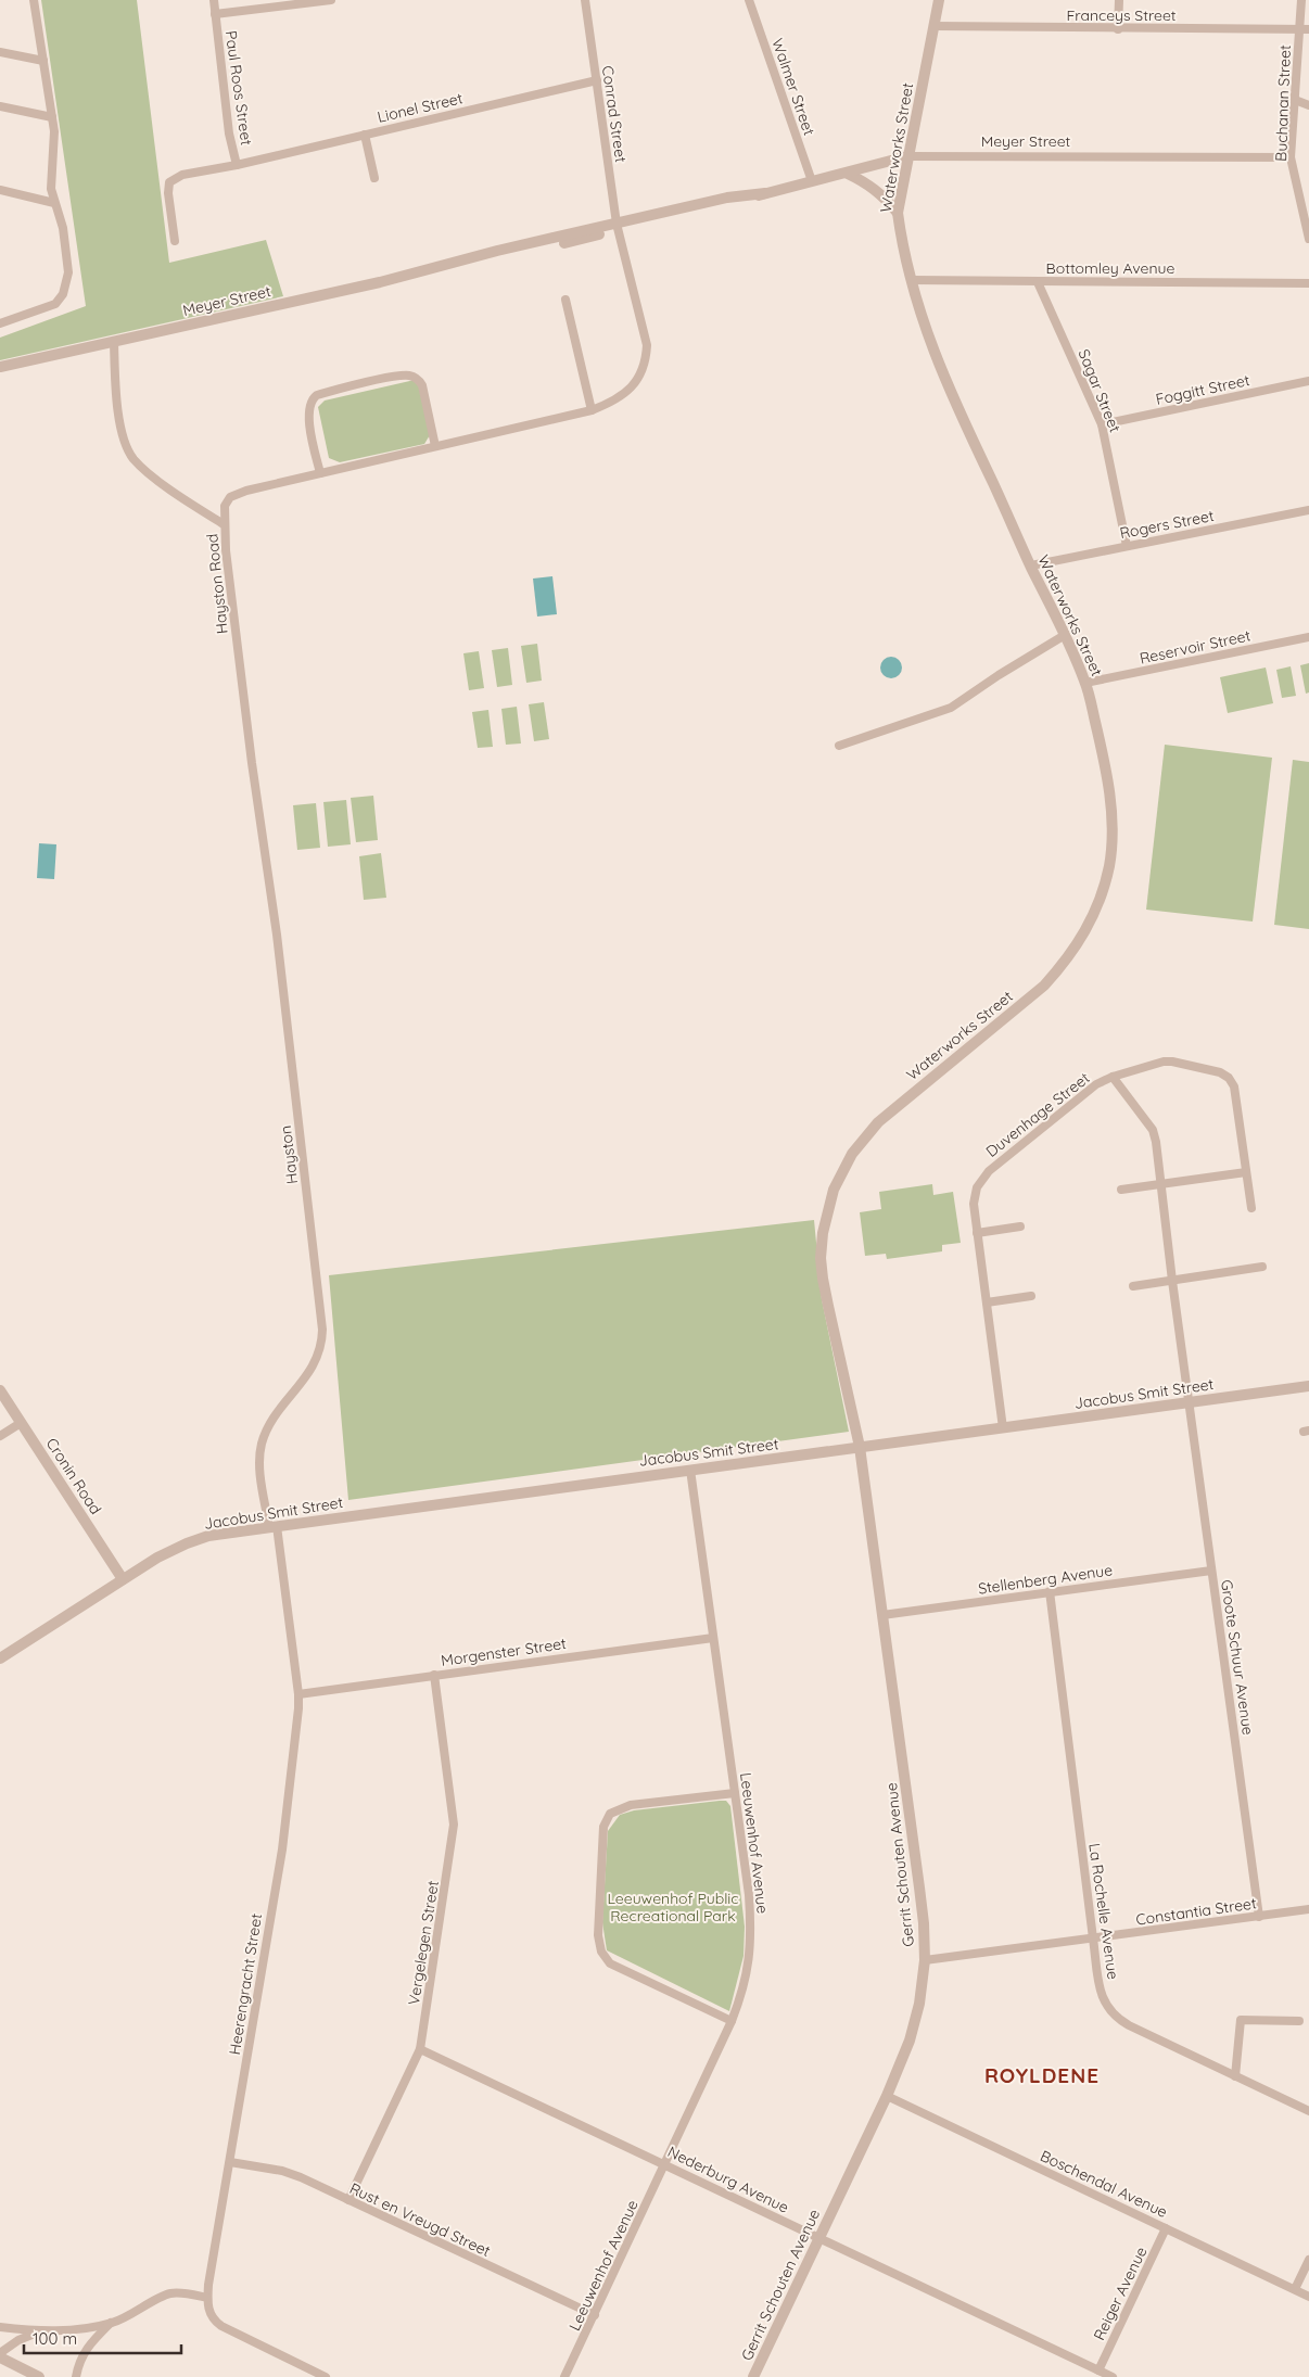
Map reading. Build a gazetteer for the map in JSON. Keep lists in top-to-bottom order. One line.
{"streets":{"street":["Franceys Street","Walmer Street","Paul Roos Street","Buchanan Street","Lionel Street","Conrad Street","Meyer Street","Waterworks Street","Bottomley Avenue","Foggitt Street","Sagar Street","Rogers Street","Hayston Road","Reservoir Street","Duvenhage Street","Hayston","Jacobus Smit Street","Cronin Road","Stellenberg Avenue","Morgenster Street","Groote Schuur Avenue","Leeuwenhof Avenue","Gerrit Schouten Avenue","La Rochelle Avenue","Constantia Street","Vergelegen Street","Heerengracht Street","Nederburg Avenue","Boschendal Avenue","Rust en Vreugd Street","Reiger Avenue"]},"crossings":[["Franceys Street","Buchanan Street"],["Franceys Street","Waterworks Street"],["Walmer Street","Meyer Street"],["Paul Roos Street","Lionel Street"],["Buchanan Street","Meyer Street"],["Lionel Street","Conrad Street"],["Conrad Street","Meyer Street"],["Conrad Street","Hayston Road"],["Meyer Street","Waterworks Street"],["Meyer Street","Hayston Road"],["Waterworks Street","Bottomley Avenue"],["Waterworks Street","Rogers Street"],["Waterworks Street","Reservoir Street"],["Waterworks Street","Jacobus Smit Street"],["Waterworks Street","Gerrit Schouten Avenue"],["Bottomley Avenue","Sagar Street"],["Foggitt Street","Sagar Street"],["Sagar Street","Rogers Street"],["Hayston Road","Hayston"],["Duvenhage Street","Jacobus Smit Street"],["Duvenhage Street","Groote Schuur Avenue"],["Hayston","Jacobus Smit Street"],["Hayston","Heerengracht Street"],["Jacobus Smit Street","Cronin Road"],["Jacobus Smit Street","Groote Schuur Avenue"],["Jacobus Smit Street","Leeuwenhof Avenue"],["Jacobus Smit Street","Gerrit Schouten Avenue"],["Jacobus Smit Street","Heerengracht Street"],["Stellenberg Avenue","Groote Schuur Avenue"],["Stellenberg Avenue","Gerrit Schouten Avenue"],["Stellenberg Avenue","La Rochelle Avenue"],["Morgenster Street","Leeuwenhof Avenue"],["Morgenster Street","Vergelegen Street"],["Morgenster Street","Heerengracht Street"],["Groote Schuur Avenue","Constantia Street"],["Leeuwenhof Avenue","Nederburg Avenue"],["Leeuwenhof Avenue","Rust en Vreugd Street"],["Gerrit Schouten Avenue","Constantia Street"],["Gerrit Schouten Avenue","Nederburg Avenue"],["Gerrit Schouten Avenue","Boschendal Avenue"],["La Rochelle Avenue","Constantia Street"],["Vergelegen Street","Nederburg Avenue"],["Vergelegen Street","Rust en Vreugd Street"],["Heerengracht Street","Rust en Vreugd Street"],["Nederburg Avenue","Reiger Avenue"],["Boschendal Avenue","Reiger Avenue"]],"districts":["ROYLDENE"],"parks":["Leeuwenhof Public Recreational Park"],"scale_bar":"100 m"}
